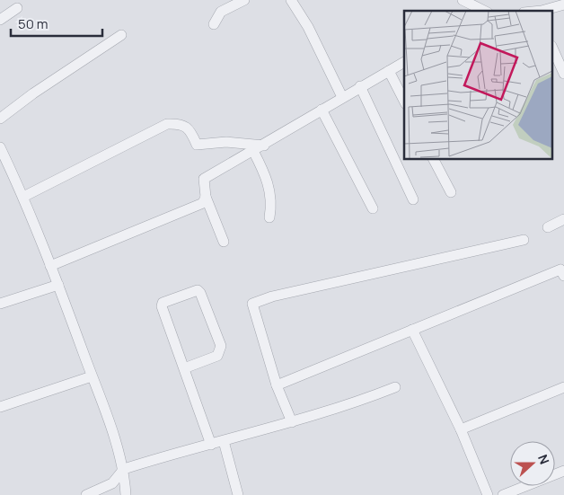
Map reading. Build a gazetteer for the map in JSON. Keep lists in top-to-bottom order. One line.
{"scale_bar":"50 m","north":"right"}
